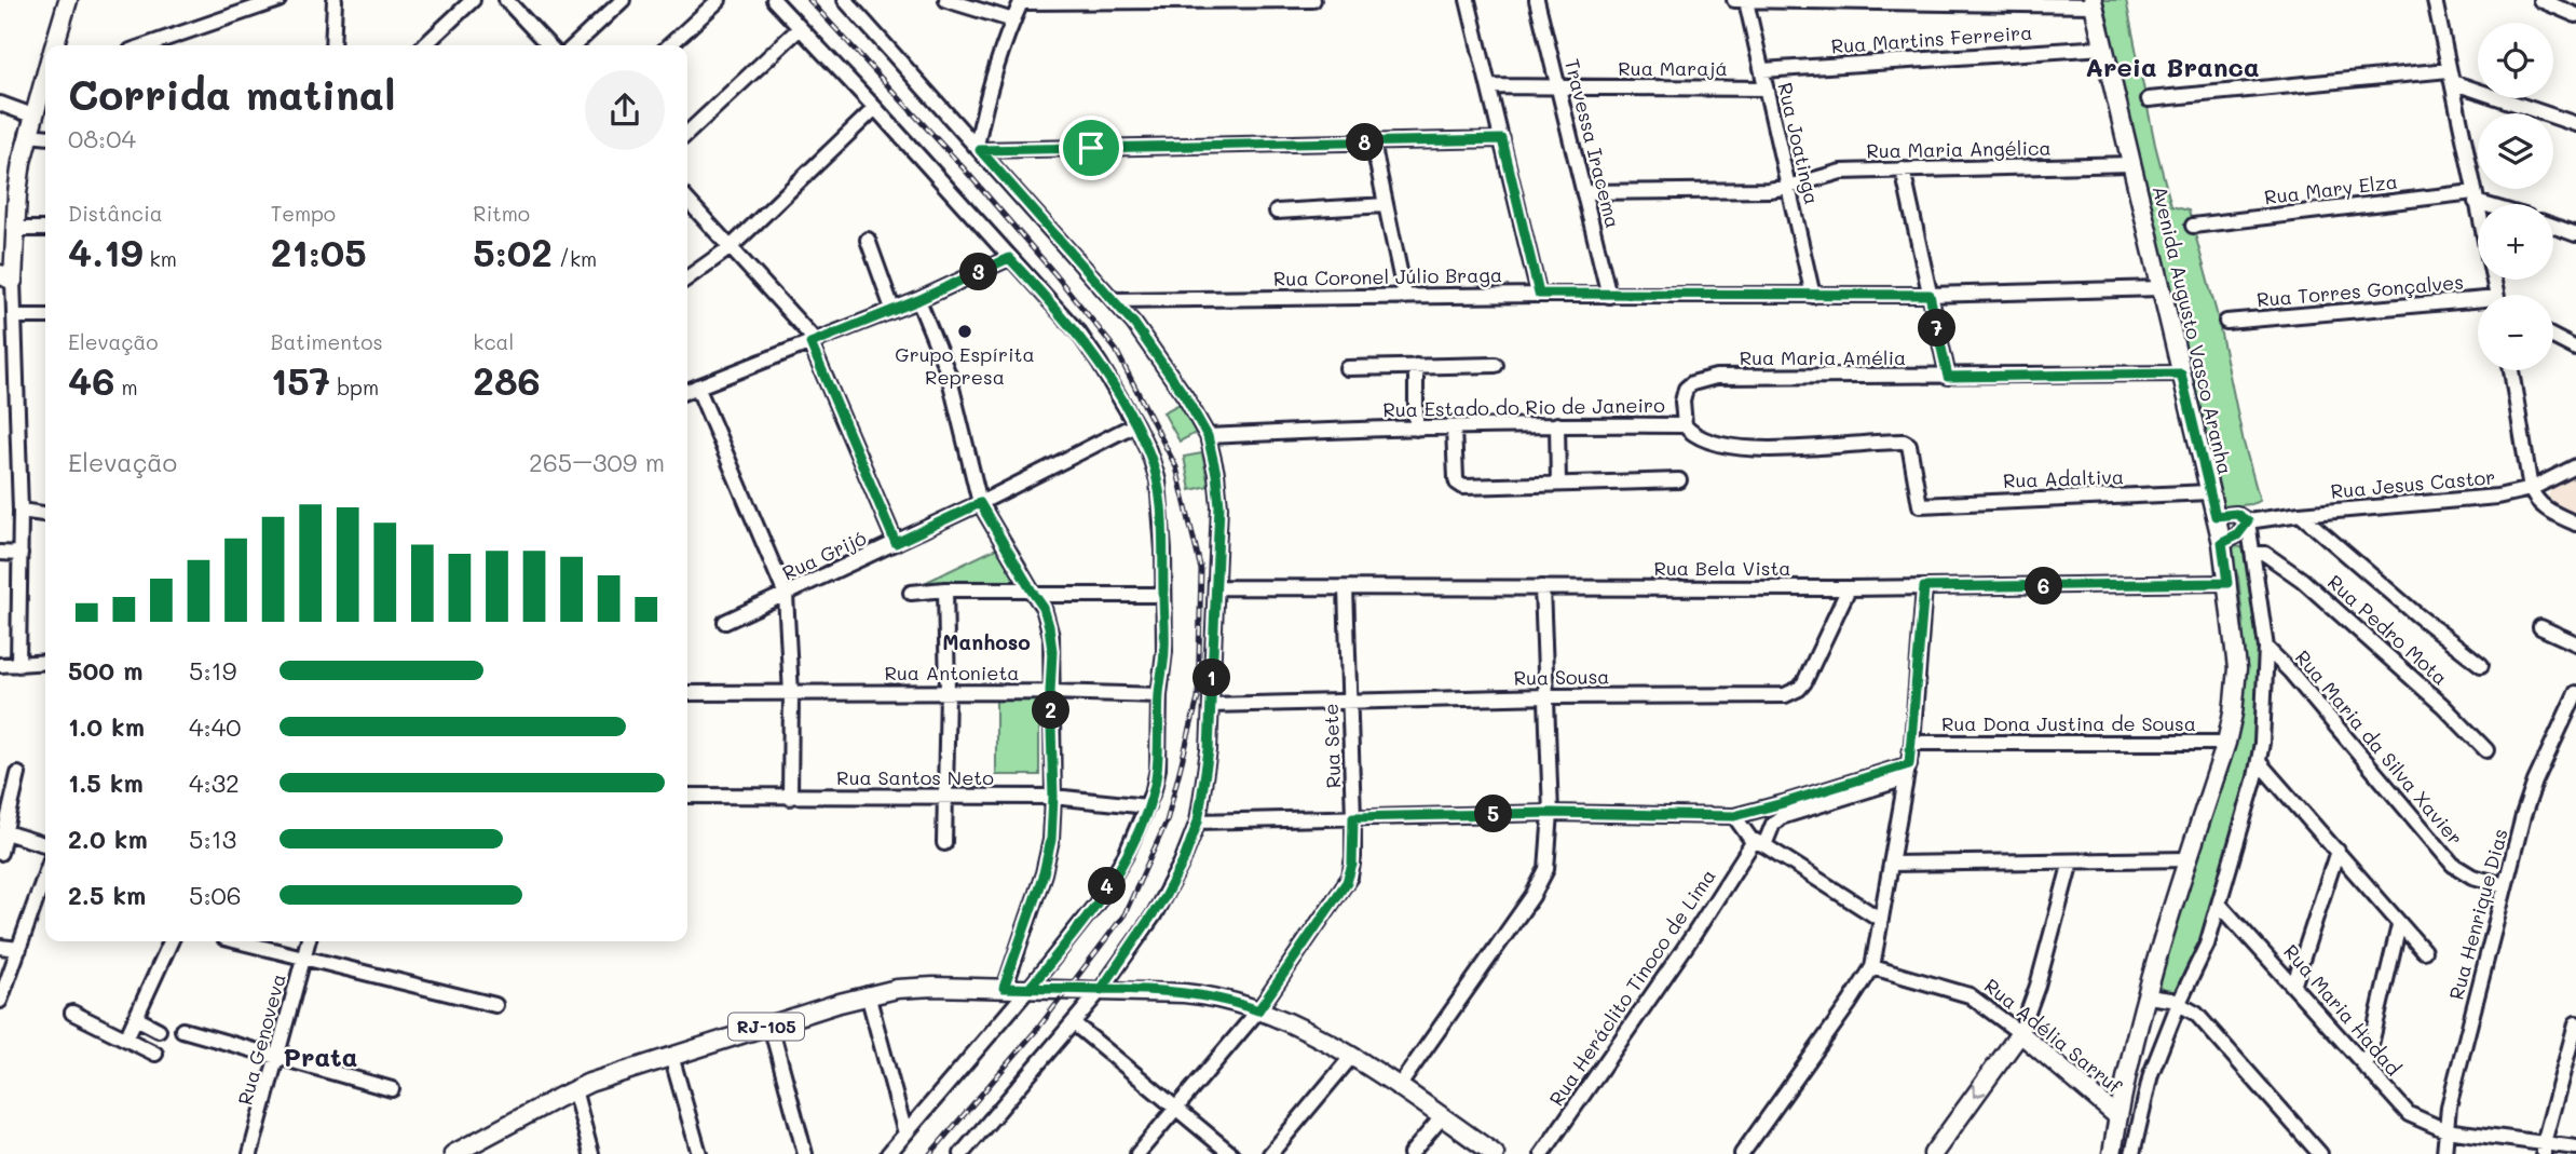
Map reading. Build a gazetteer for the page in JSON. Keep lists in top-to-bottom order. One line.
{"streets":{"main road":["Avenida Augusto Vasco Aranha","RJ-105","Rua Adélia Sarruf"],"street":["Rua Martins Ferreira","Rua Marajá","Travessa Iracema","Rua Joatinga","Rua Maria Angélica","Rua Mary Elza","Rua Coronel Júlio Braga","Rua Torres Gonçalves","Rua Maria Amélia","Rua Estado do Rio de Janeiro","Rua Adaltiva","Rua Jesus Castor","Rua Grijó","Rua Bela Vista","Rua Pedro Mota","Rua Antonieta","Rua Sousa","Rua Dona Justina de Sousa","Rua Sete","Rua Maria da Silva Xavier","Rua Santos Neto","Rua Henrique Dias","Rua Heráclito Tinoco de Lima","Rua Maria Hadad","Rua Genoveva"]},"crossings":[["Rua Martins Ferreira","Rua Joatinga"],["Rua Martins Ferreira","Avenida Augusto Vasco Aranha"],["Rua Marajá","Travessa Iracema"],["Rua Marajá","Rua Joatinga"],["Travessa Iracema","Rua Maria Angélica"],["Travessa Iracema","Rua Coronel Júlio Braga"],["Rua Joatinga","Rua Maria Angélica"],["Rua Joatinga","Rua Coronel Júlio Braga"],["Rua Maria Angélica","Avenida Augusto Vasco Aranha"],["Rua Coronel Júlio Braga","Avenida Augusto Vasco Aranha"],["Avenida Augusto Vasco Aranha","Rua Maria Amélia"],["Avenida Augusto Vasco Aranha","Rua Adaltiva"],["Avenida Augusto Vasco Aranha","Rua Jesus Castor"],["Avenida Augusto Vasco Aranha","Rua Bela Vista"],["Avenida Augusto Vasco Aranha","Rua Dona Justina de Sousa"],["Avenida Augusto Vasco Aranha","Rua Adélia Sarruf"],["Rua Maria Amélia","Rua Estado do Rio de Janeiro"],["Rua Estado do Rio de Janeiro","Rua Adaltiva"],["Rua Bela Vista","Rua Sousa"],["Rua Bela Vista","Rua Sete"],["Rua Sousa","Rua Sete"],["Rua Sete","RJ-105"],["Rua Maria da Silva Xavier","Rua Henrique Dias"],["Rua Henrique Dias","Rua Maria Hadad"]],"districts":["Areia Branca","Manhoso","Prata"],"places":["Grupo Espírita Represa"],"page":{"map_buttons":["+","−"],"heading":["Corrida matinal","08:04"],"pins":["8","3","7","6","1","2","5","4"],"stats":[["Distância","4.19 km"],["Tempo","21:05"],["Ritmo","5:02 /km"],["Elevação","46 m"],["Batimentos","157 bpm"],["kcal","286"]],"chart":["Elevação","265–309 m"],"list":[{"name":"500 m","note":"5:19"},{"name":"1.0 km","note":"4:40"},{"name":"1.5 km","note":"4:32"},{"name":"2.0 km","note":"5:13"},{"name":"2.5 km","note":"5:06"}]}}
